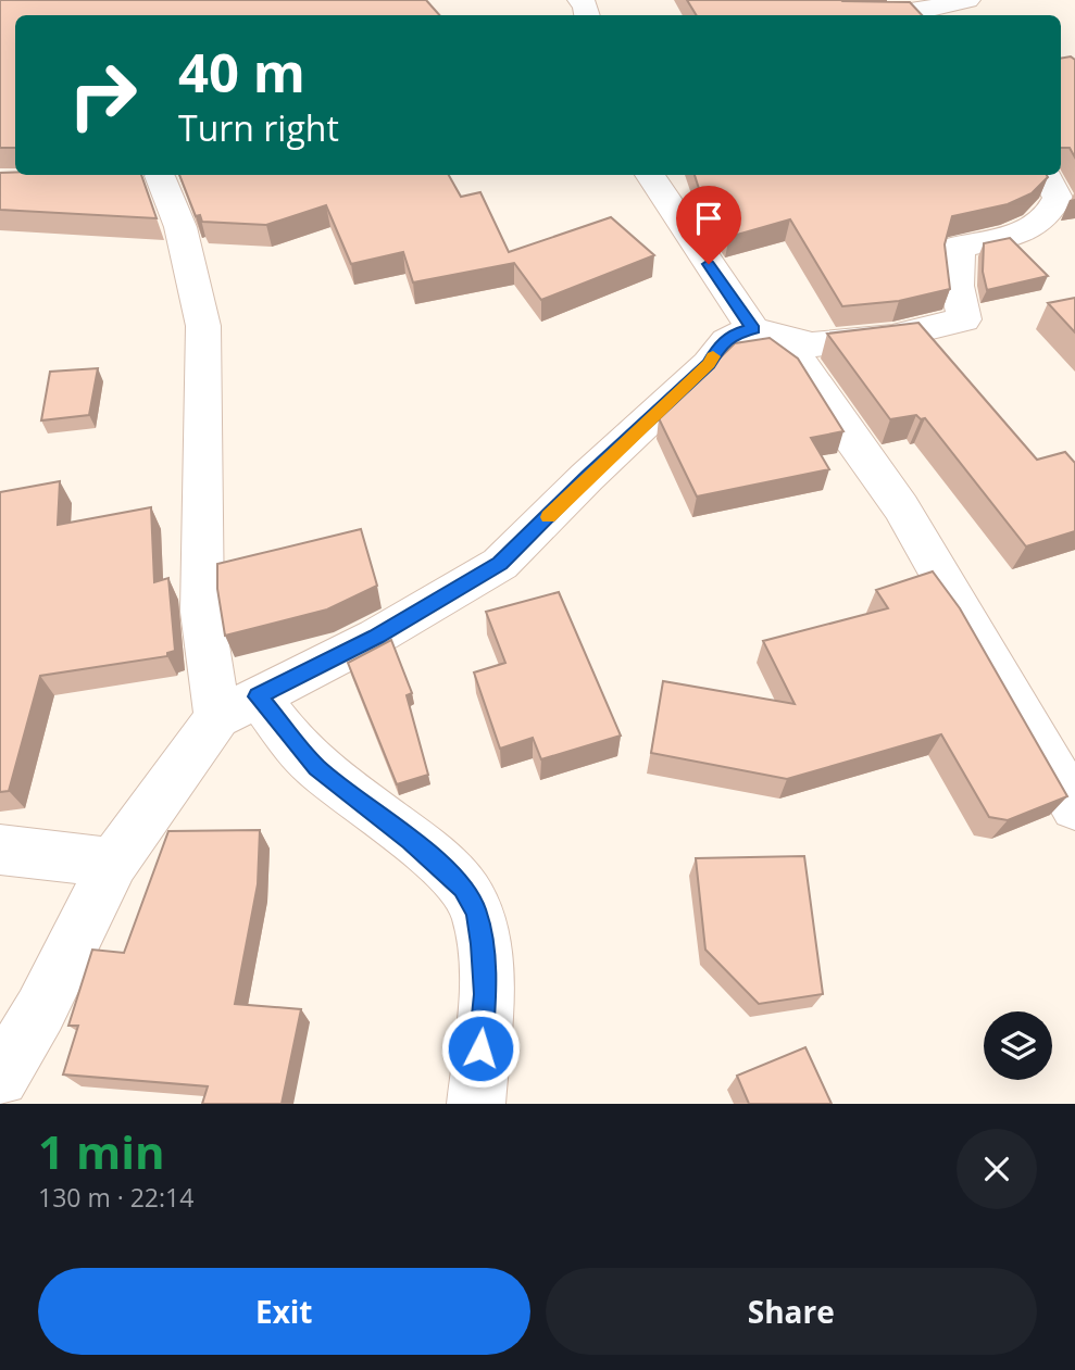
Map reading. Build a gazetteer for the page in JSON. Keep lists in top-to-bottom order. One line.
{"page":{"turn":["40 m","Turn right"],"heading":["1 min","130 m · 22:14"],"buttons":["Exit","Share"]}}
